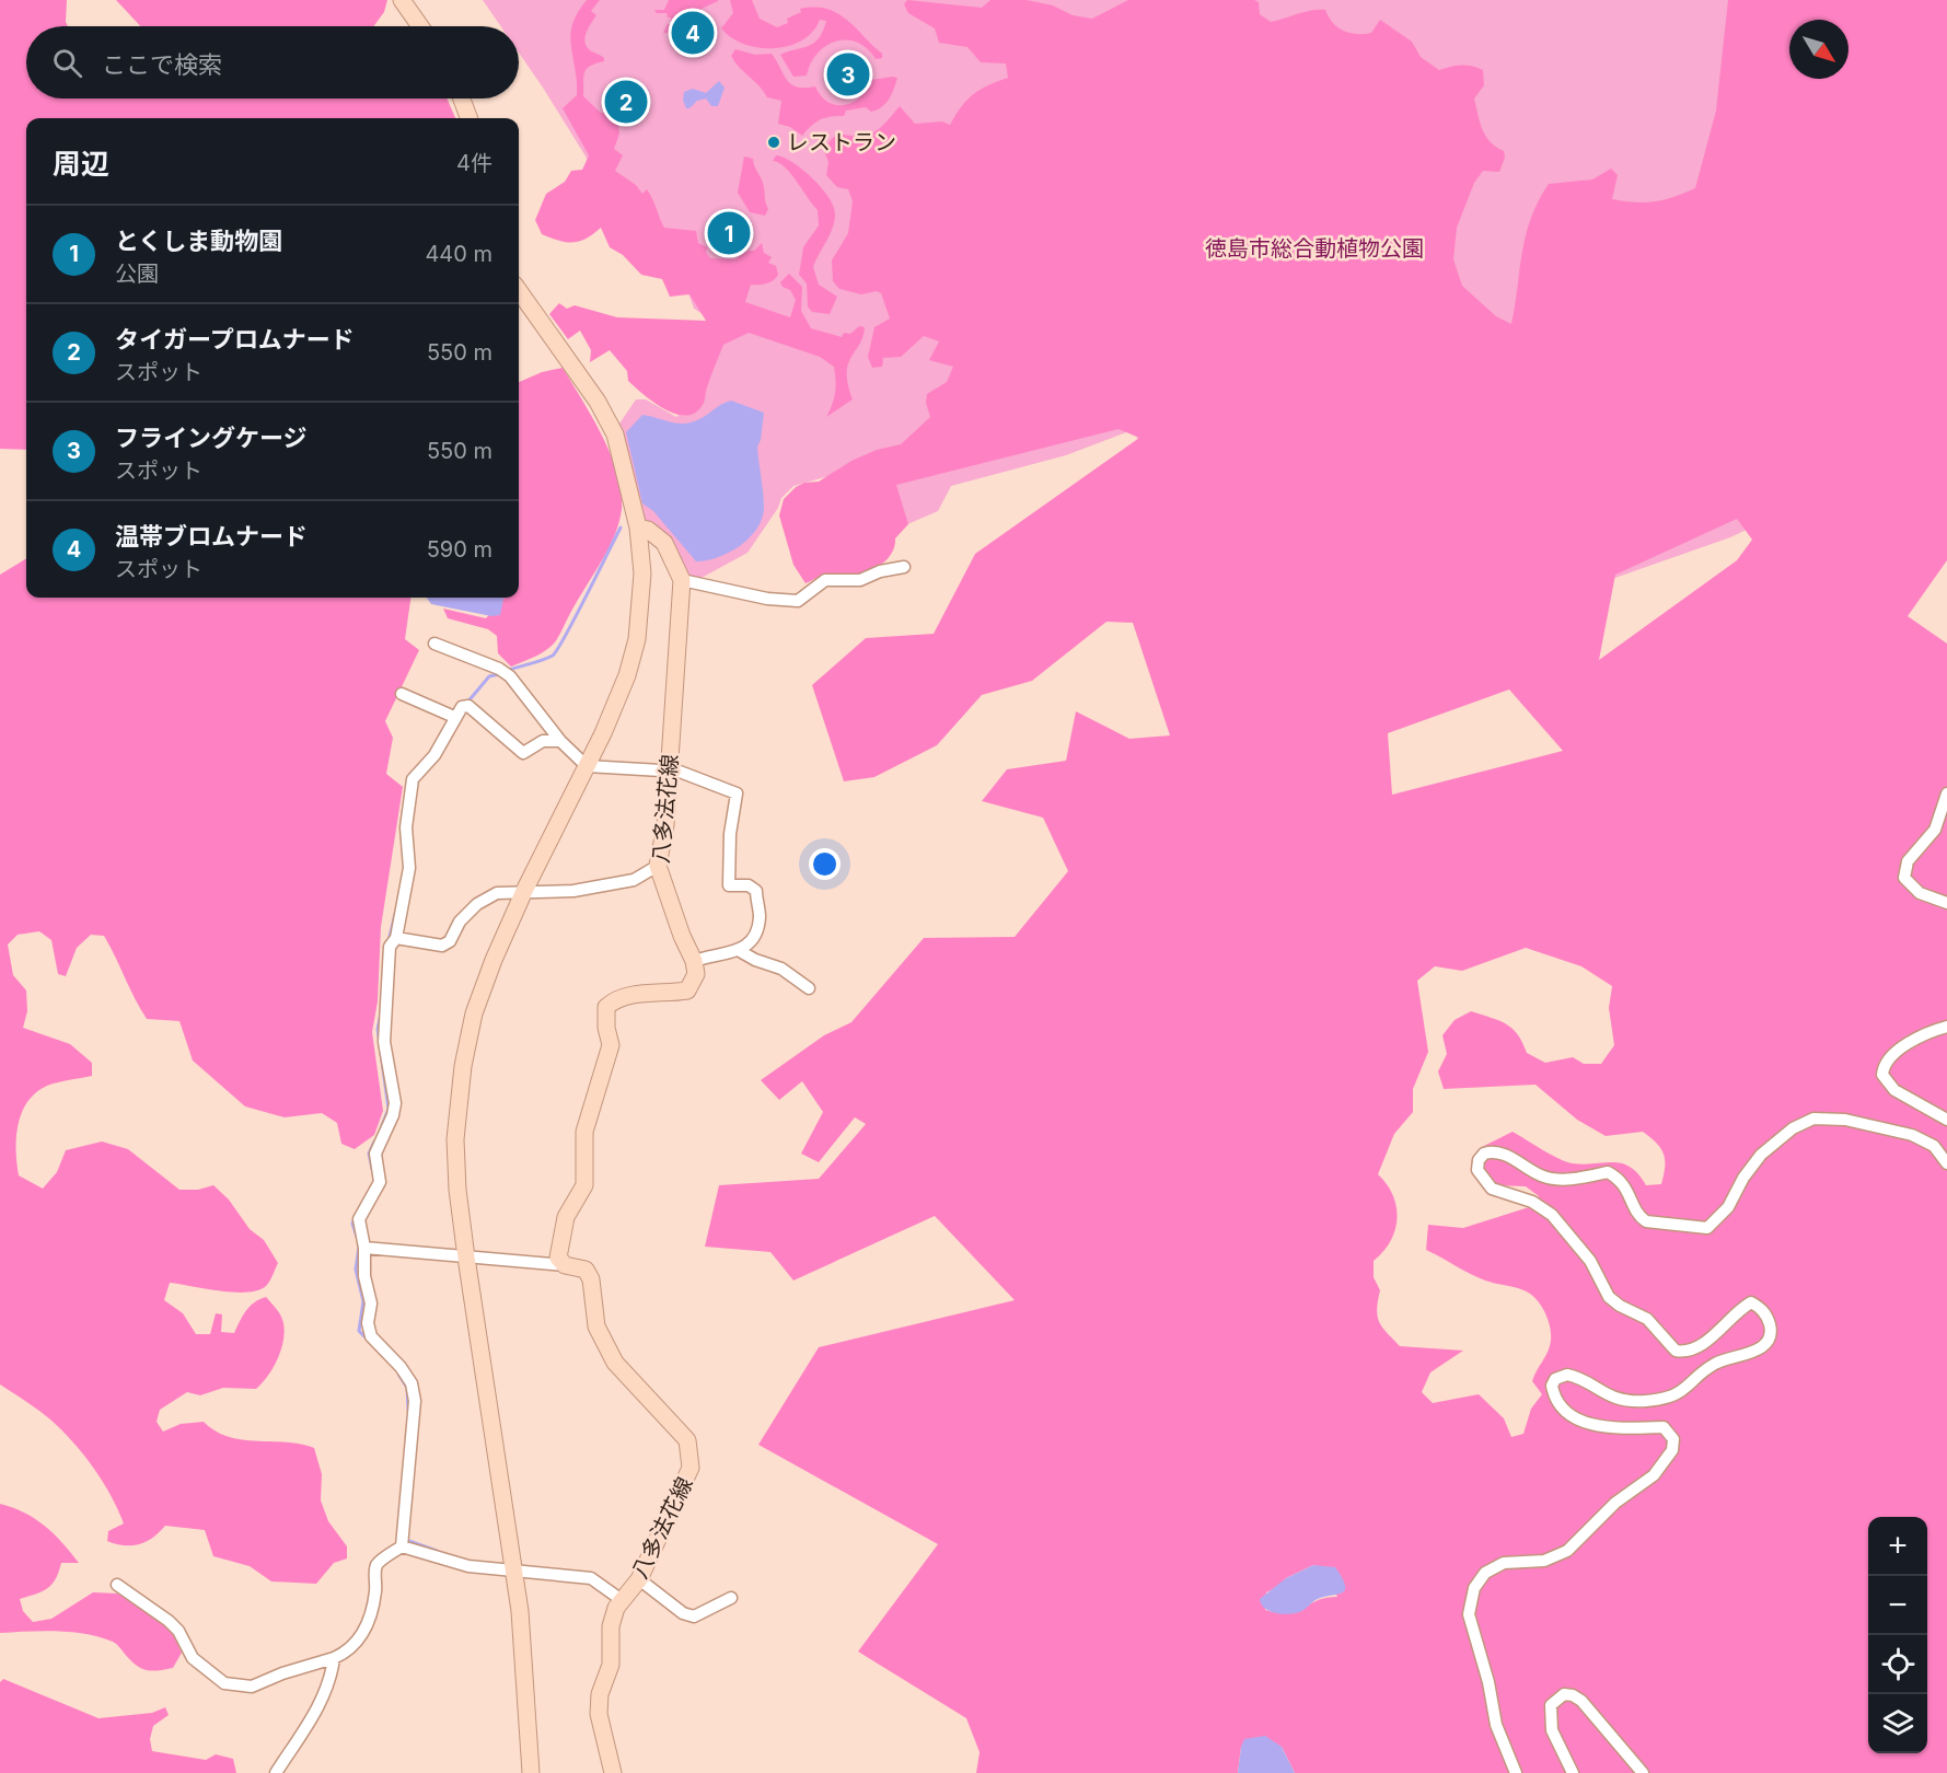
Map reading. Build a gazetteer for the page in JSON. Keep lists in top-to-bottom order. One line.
{"streets":{"main road":["八多法花線"]},"parks":["徳島市総合動植物公園"],"places":["レストラン"],"north":"bottom right","page":{"pins":["4","3","2","1"],"search":"ここで検索","heading":["周辺","4件"],"list":[{"mark":"1","name":"とくしま動物園","note":"公園","value":"440 m"},{"mark":"2","name":"タイガープロムナード","note":"スポット","value":"550 m"},{"mark":"3","name":"フライングケージ","note":"スポット","value":"550 m"},{"mark":"4","name":"温帯ブロムナード","note":"スポット","value":"590 m"}],"map_buttons":["+","−"]}}
